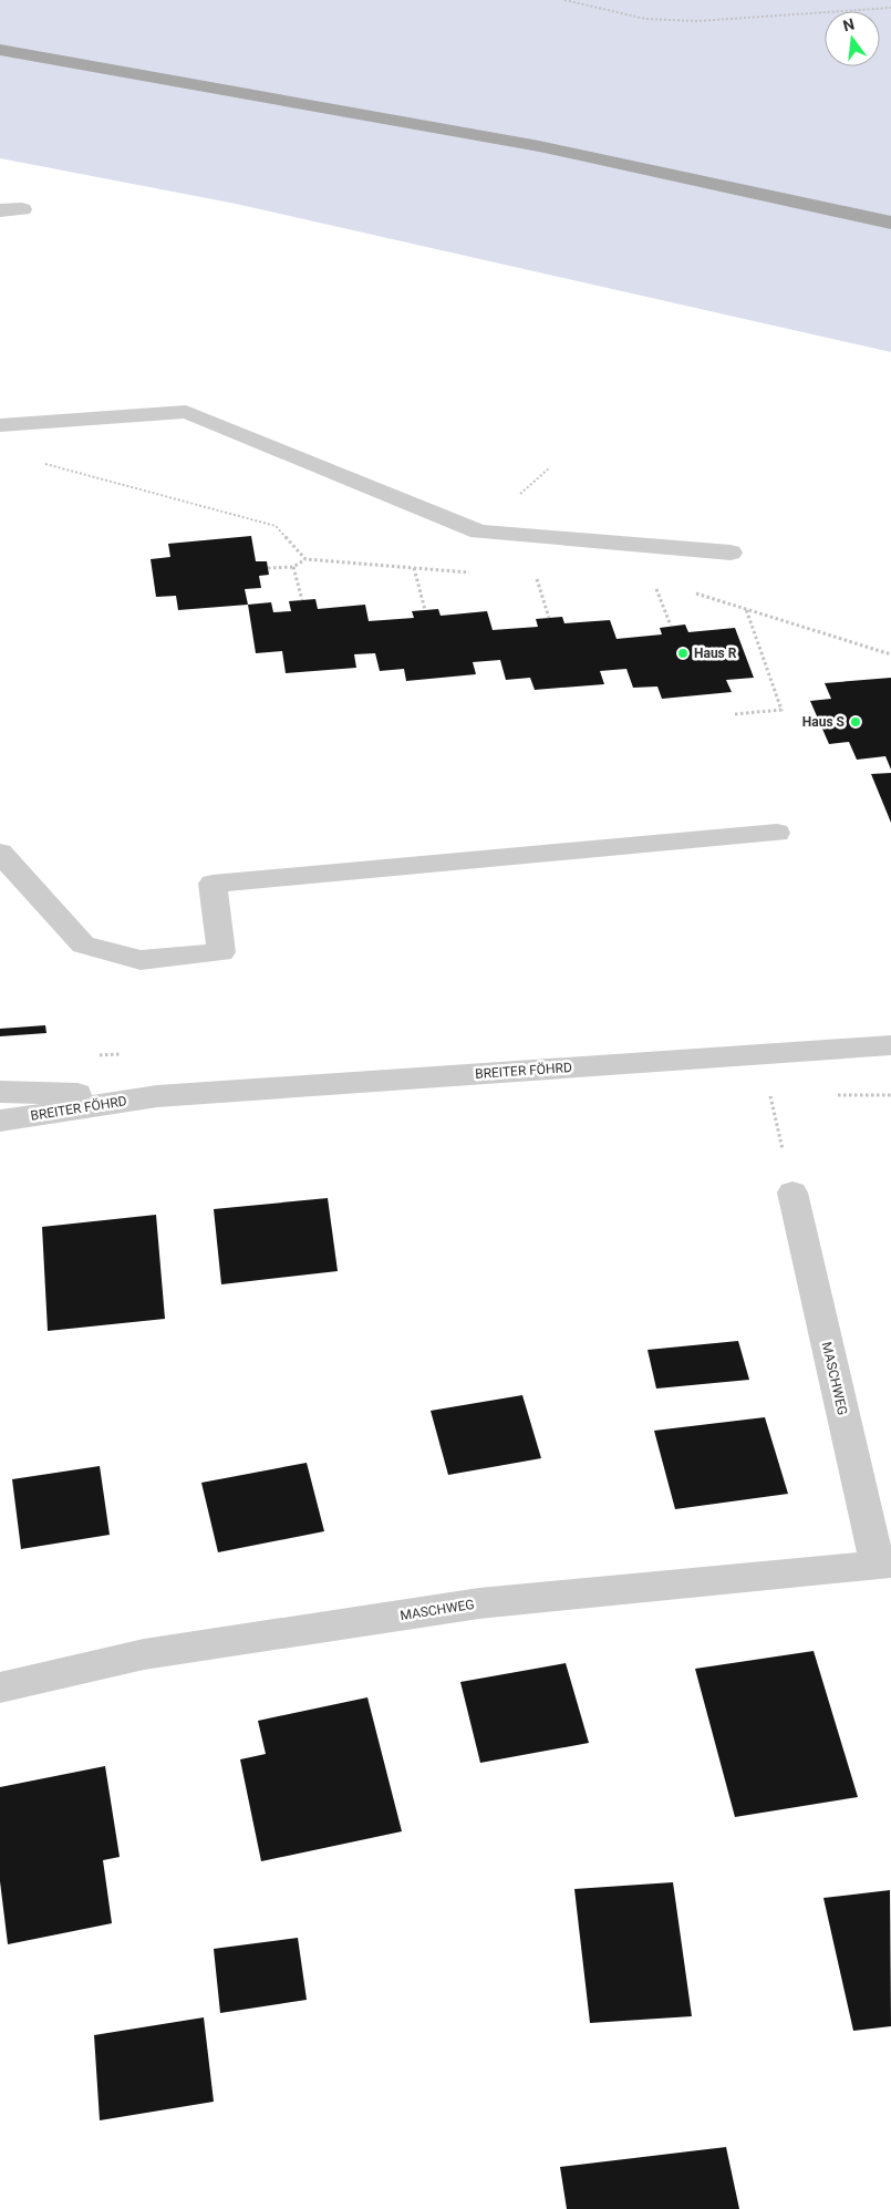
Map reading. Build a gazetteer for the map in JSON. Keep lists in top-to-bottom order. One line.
{"streets":{"street":["BREITER FÖHRD","MASCHWEG"]},"places":["Haus R","Haus S"],"north":"top"}
